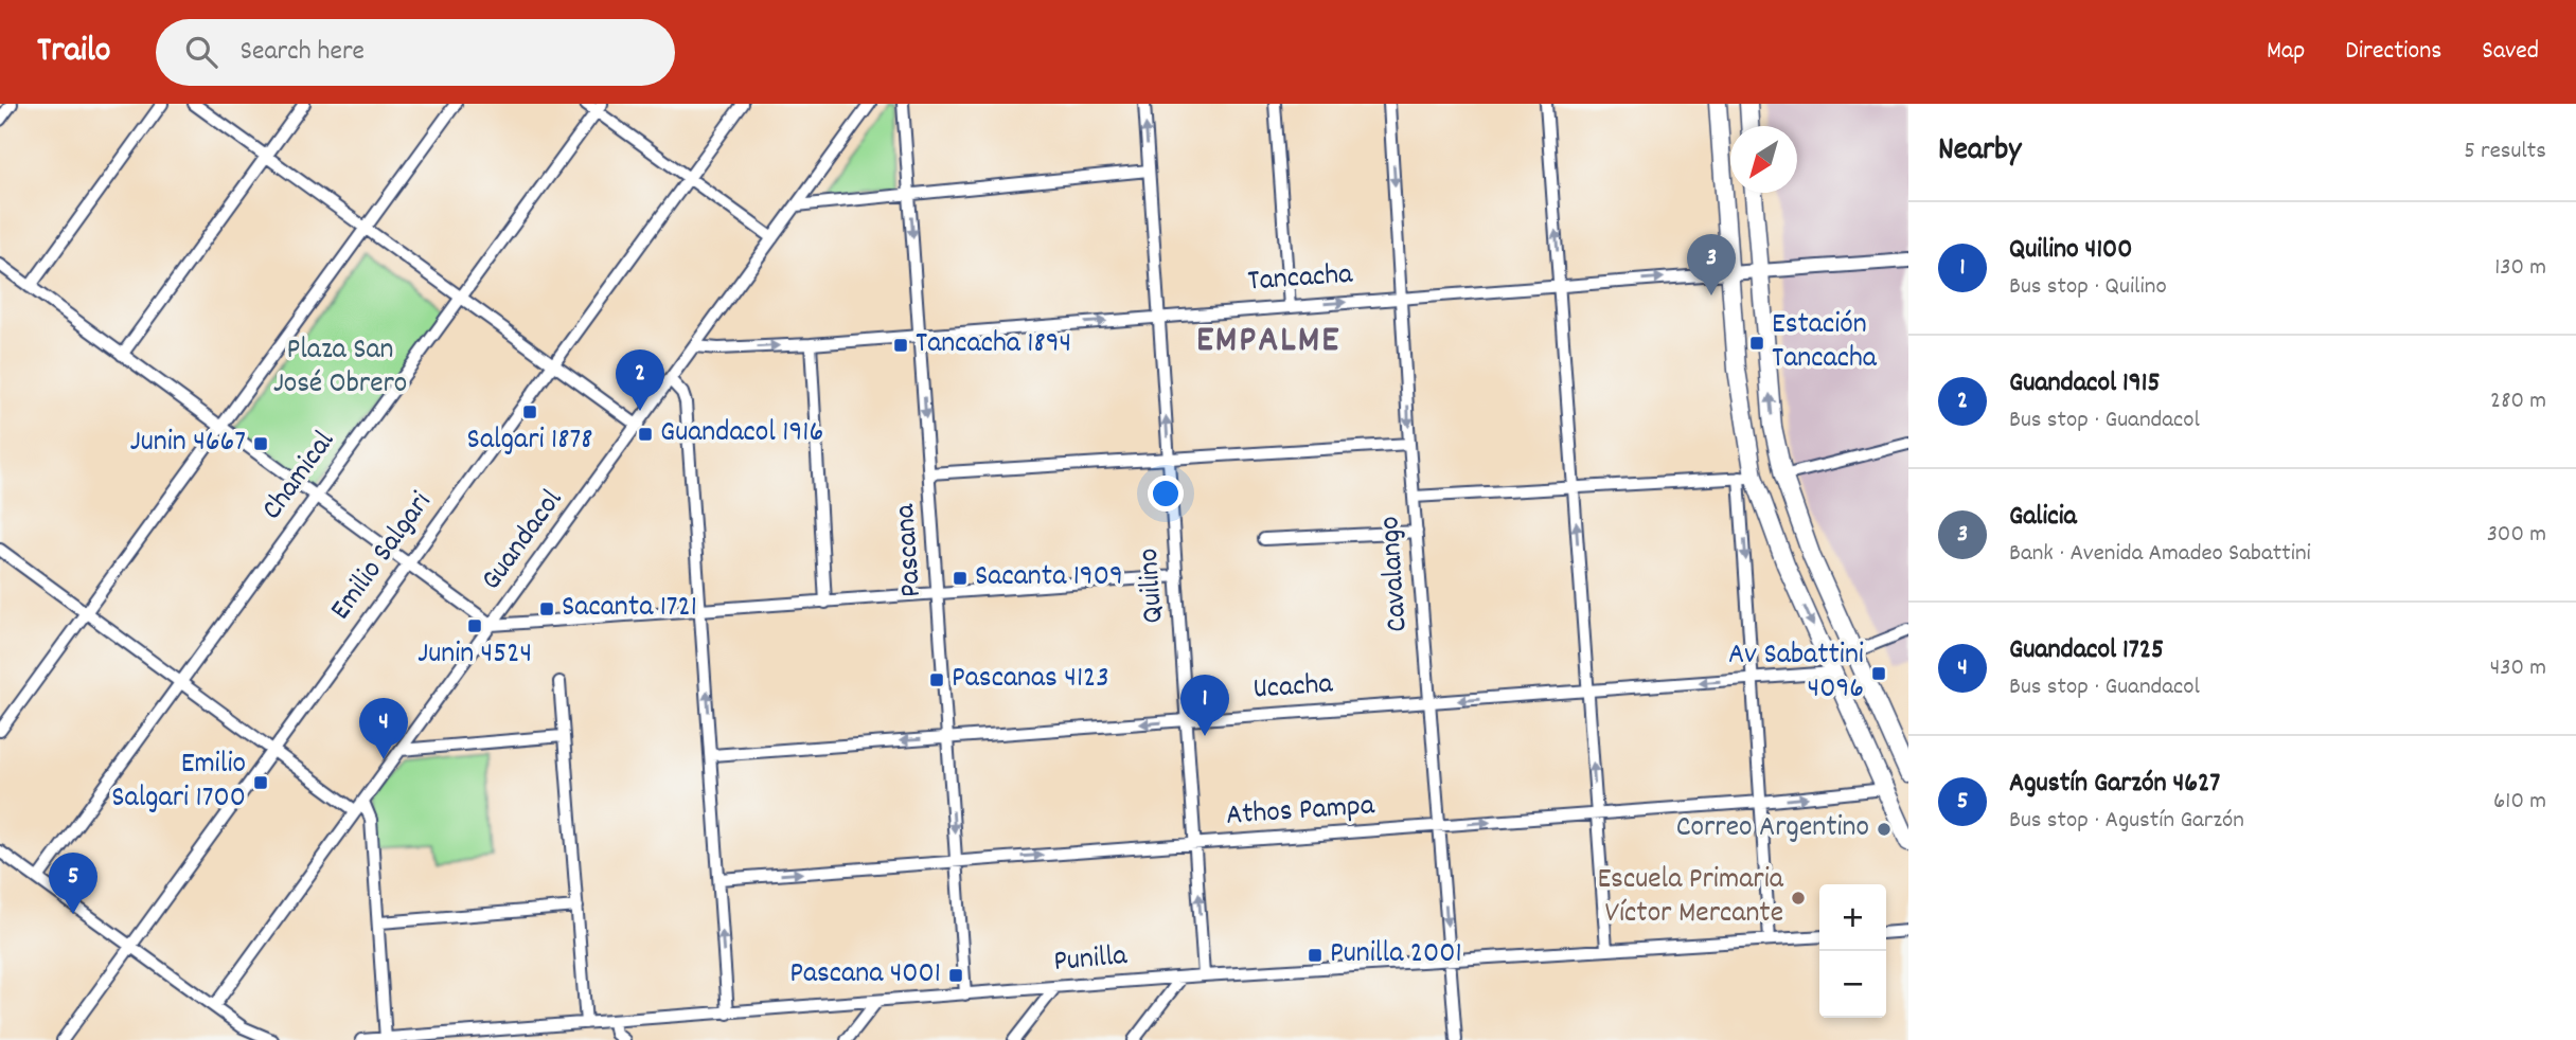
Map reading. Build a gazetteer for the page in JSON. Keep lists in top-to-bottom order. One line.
{"streets":{"street":["Tancacha","Chamical","Guandacol","Pascana","Emilio Salgari","Cavalango","Quilino","Ucacha","Athos Pampa","Punilla"]},"crossings":[["Tancacha","Guandacol"],["Tancacha","Pascana"],["Tancacha","Cavalango"],["Tancacha","Quilino"],["Pascana","Ucacha"],["Pascana","Athos Pampa"],["Pascana","Punilla"],["Cavalango","Ucacha"],["Cavalango","Athos Pampa"],["Cavalango","Punilla"],["Quilino","Ucacha"],["Quilino","Athos Pampa"],["Quilino","Punilla"]],"one_way":["Tancacha","Pascana","Cavalango","Quilino","Ucacha","Athos Pampa"],"districts":["EMPALME"],"parks":["Plaza San José Obrero"],"places":{"transit":["Estación Tancacha","Tancacha 1894","Salgari 1878","Guandacol 1916","Junin 4667","Sacanta 1909","Sacanta 1721","Junin 4524","Av Sabattini 4096","Pascanas 4123","Emilio Salgari 1700","Punilla 2001","Pascana 4001"],"other":["Correo Argentino","Escuela Primaria Víctor Mercante"]},"north":"bottom left","page":{"header":"Trailo","search":"Search here","nav":["Map","Directions","Saved"],"heading":["Nearby","5 results"],"list":[{"mark":"1","name":"Quilino 4100","note":"Bus stop · Quilino","value":"130 m"},{"mark":"2","name":"Guandacol 1915","note":"Bus stop · Guandacol","value":"280 m"},{"mark":"3","name":"Galicia","note":"Bank · Avenida Amadeo Sabattini","value":"300 m"},{"mark":"4","name":"Guandacol 1725","note":"Bus stop · Guandacol","value":"430 m"},{"mark":"5","name":"Agustín Garzón 4627","note":"Bus stop · Agustín Garzón","value":"610 m"}],"pins":["3","2","1","4","5"],"map_buttons":["+","−"]}}
